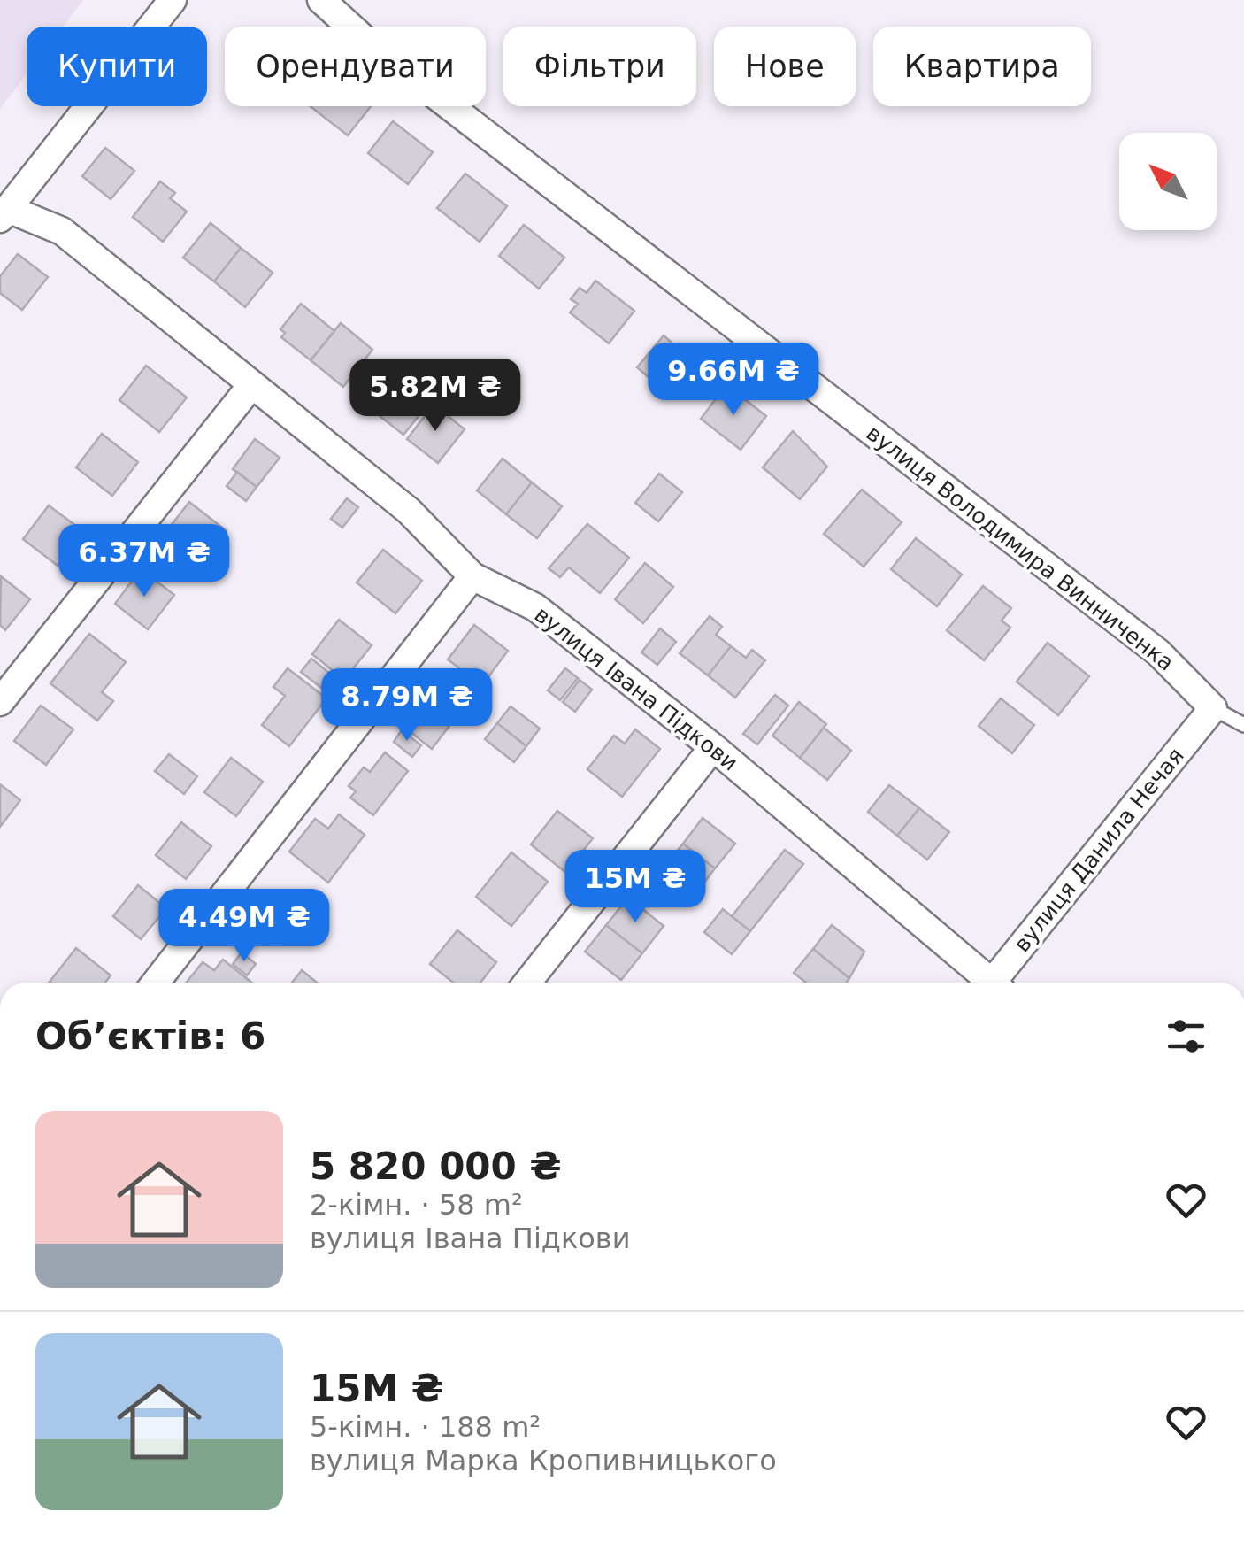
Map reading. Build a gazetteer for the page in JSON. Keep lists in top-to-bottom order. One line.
{"streets":{"street":["вулиця Володимира Винниченка","вулиця Івана Підкови","вулиця Данила Нечая"]},"crossings":[["вулиця Володимира Винниченка","вулиця Данила Нечая"]],"north":"top left","page":{"chip":["Купити","Орендувати","Фільтри","Нове","Квартира"],"price":["9.66M ₴","5.82M ₴","6.37M ₴","8.79M ₴","15M ₴","4.49M ₴"],"heading":"Об’єктів: 6","list":[{"name":"5 820 000 ₴","note":"2-кімн. · 58 m² · вулиця Івана Підкови"},{"name":"15M ₴","note":"5-кімн. · 188 m² · вулиця Марка Кропивницького"}]}}
